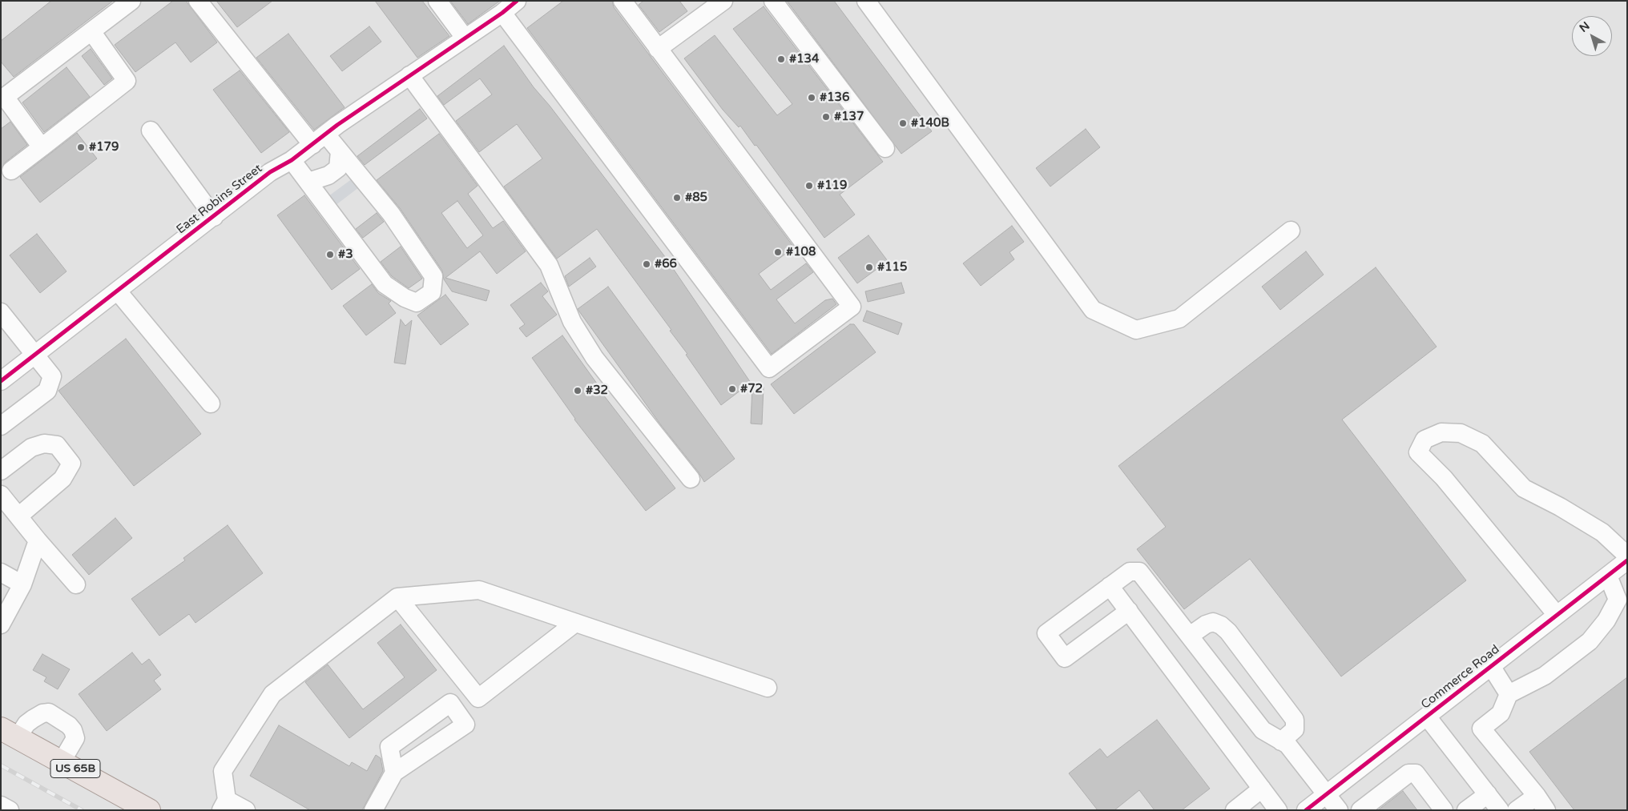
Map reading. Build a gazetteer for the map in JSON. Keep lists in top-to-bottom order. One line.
{"streets":{"main road":["US 65B"],"street":["East Robins Street","Commerce Road"]},"places":["#134","#136","#137","#140B","#179","#119","#85","#108","#3","#66","#115","#72","#32"],"north":"top left"}
